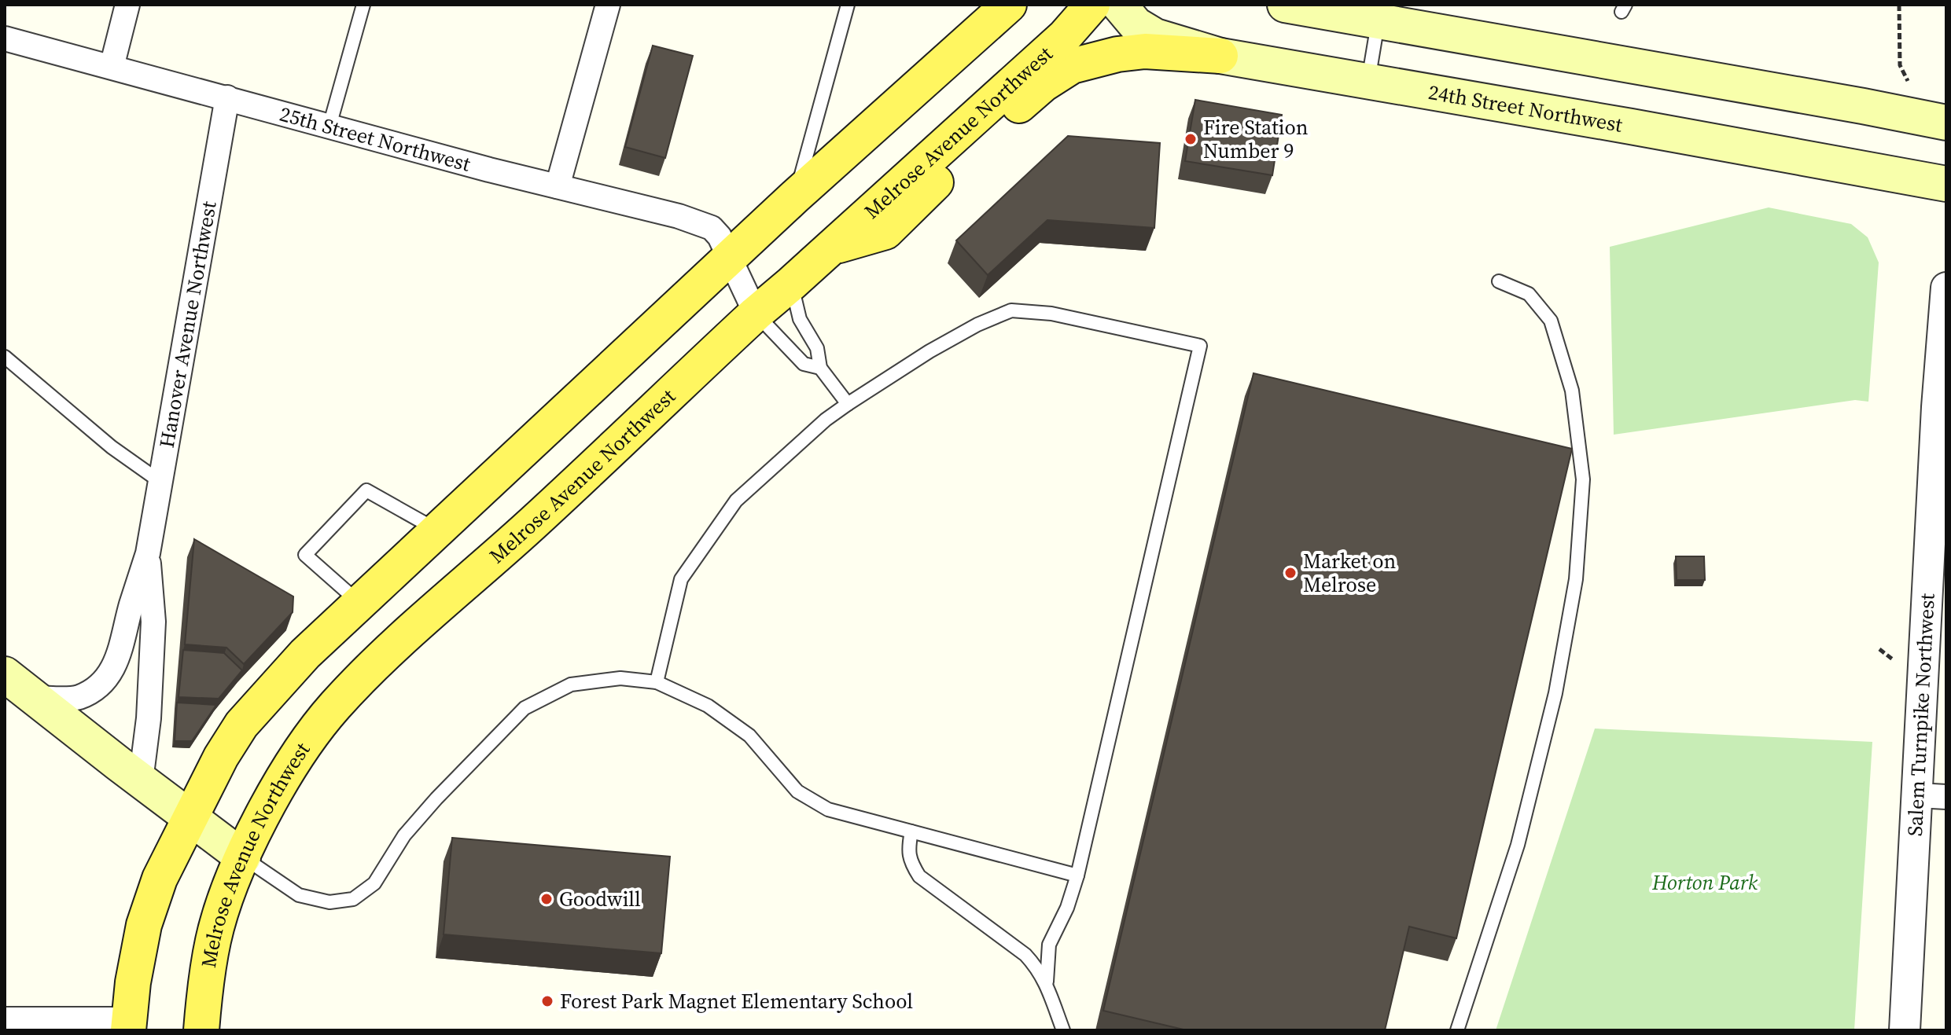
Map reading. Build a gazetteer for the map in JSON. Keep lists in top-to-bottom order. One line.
{"streets":{"main road":["24th Street Northwest","Melrose Avenue Northwest"],"street":["25th Street Northwest","Hanover Avenue Northwest","Salem Turnpike Northwest"]},"crossings":[["Melrose Avenue Northwest","25th Street Northwest"],["25th Street Northwest","Hanover Avenue Northwest"]],"parks":["Horton Park"],"places":["Fire Station Number 9","Market on Melrose","Goodwill","Forest Park Magnet Elementary School"]}
